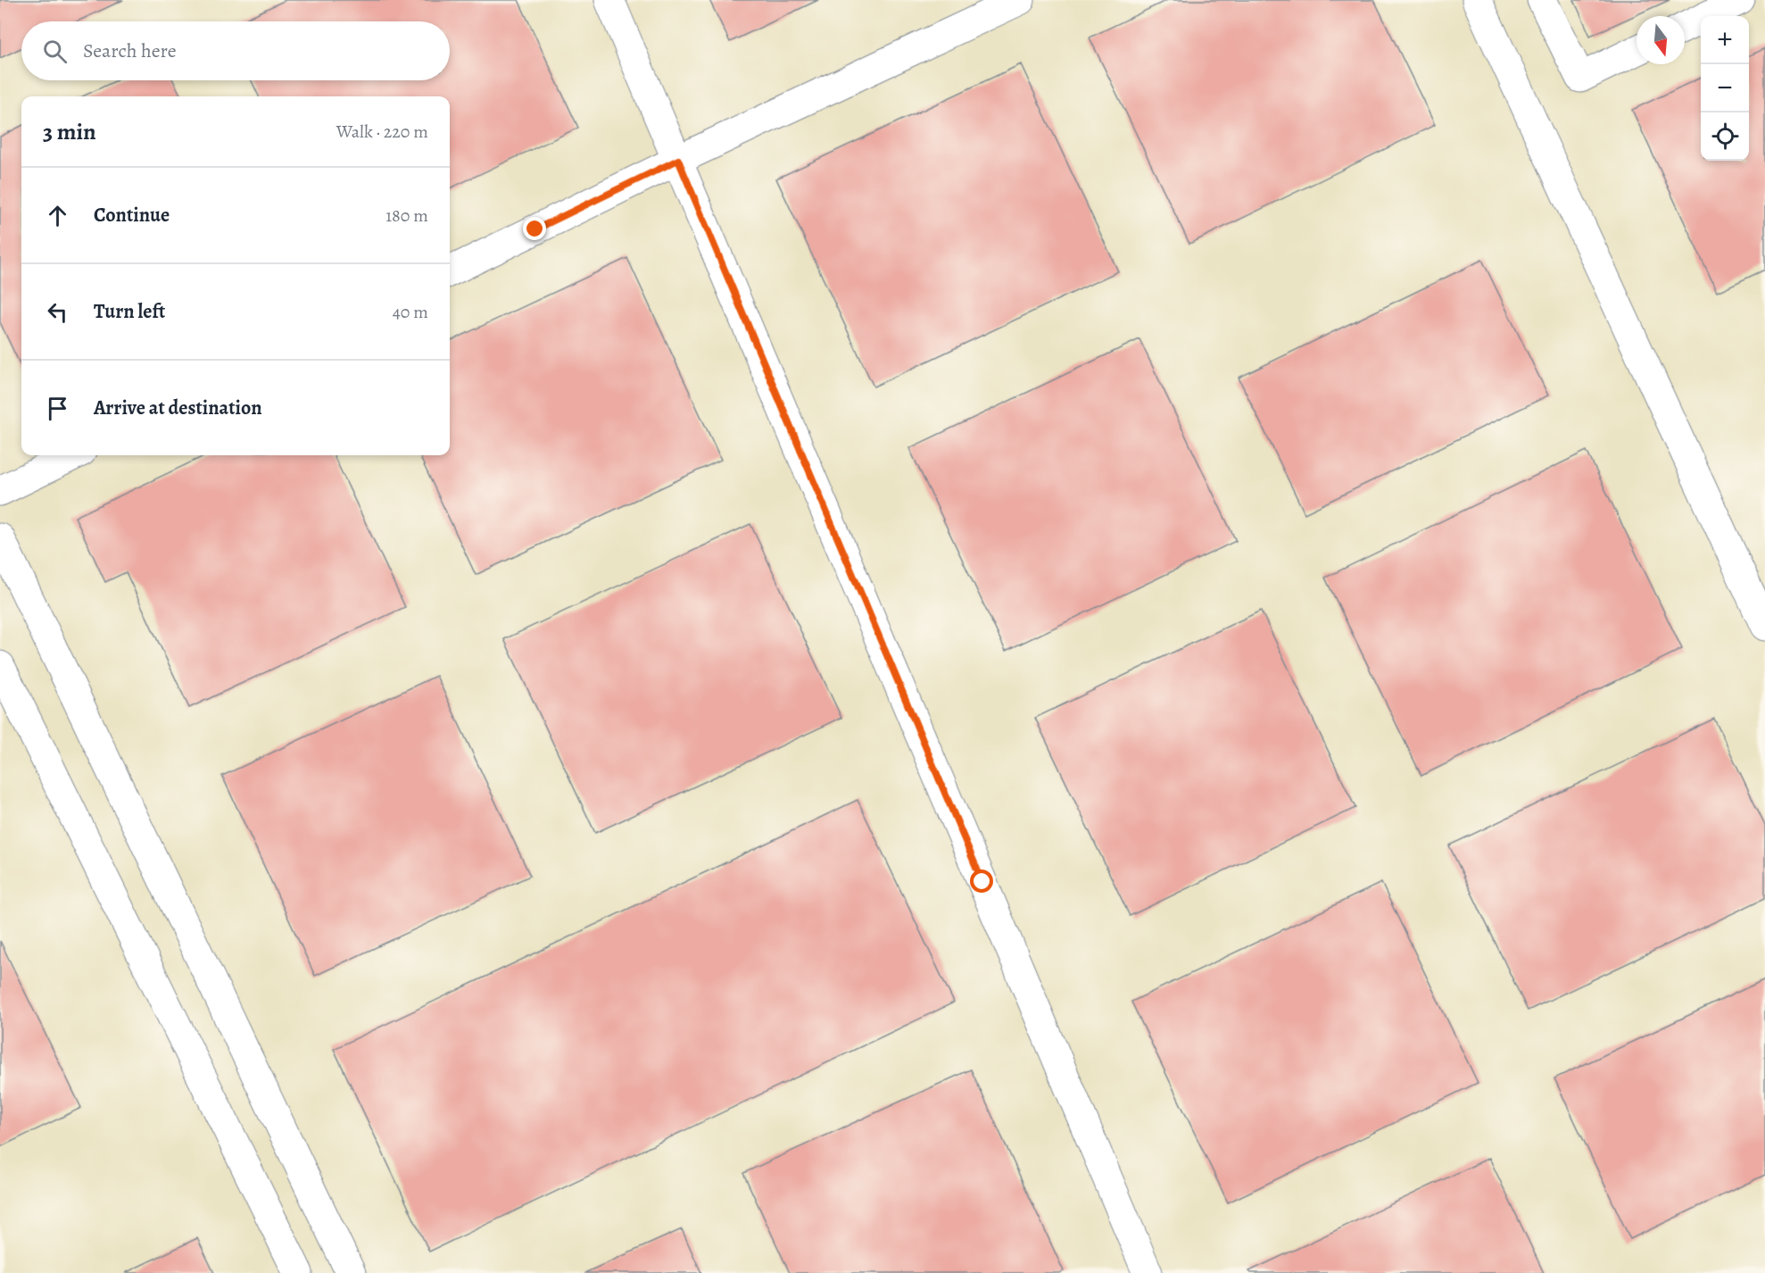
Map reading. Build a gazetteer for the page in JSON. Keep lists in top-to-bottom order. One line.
{"north":"bottom","page":{"map_buttons":["+","−"],"search":"Search here","heading":["3 min","Walk · 220 m"],"list":[["Continue","180 m"],["Turn left","40 m"],"Arrive at destination"]}}
